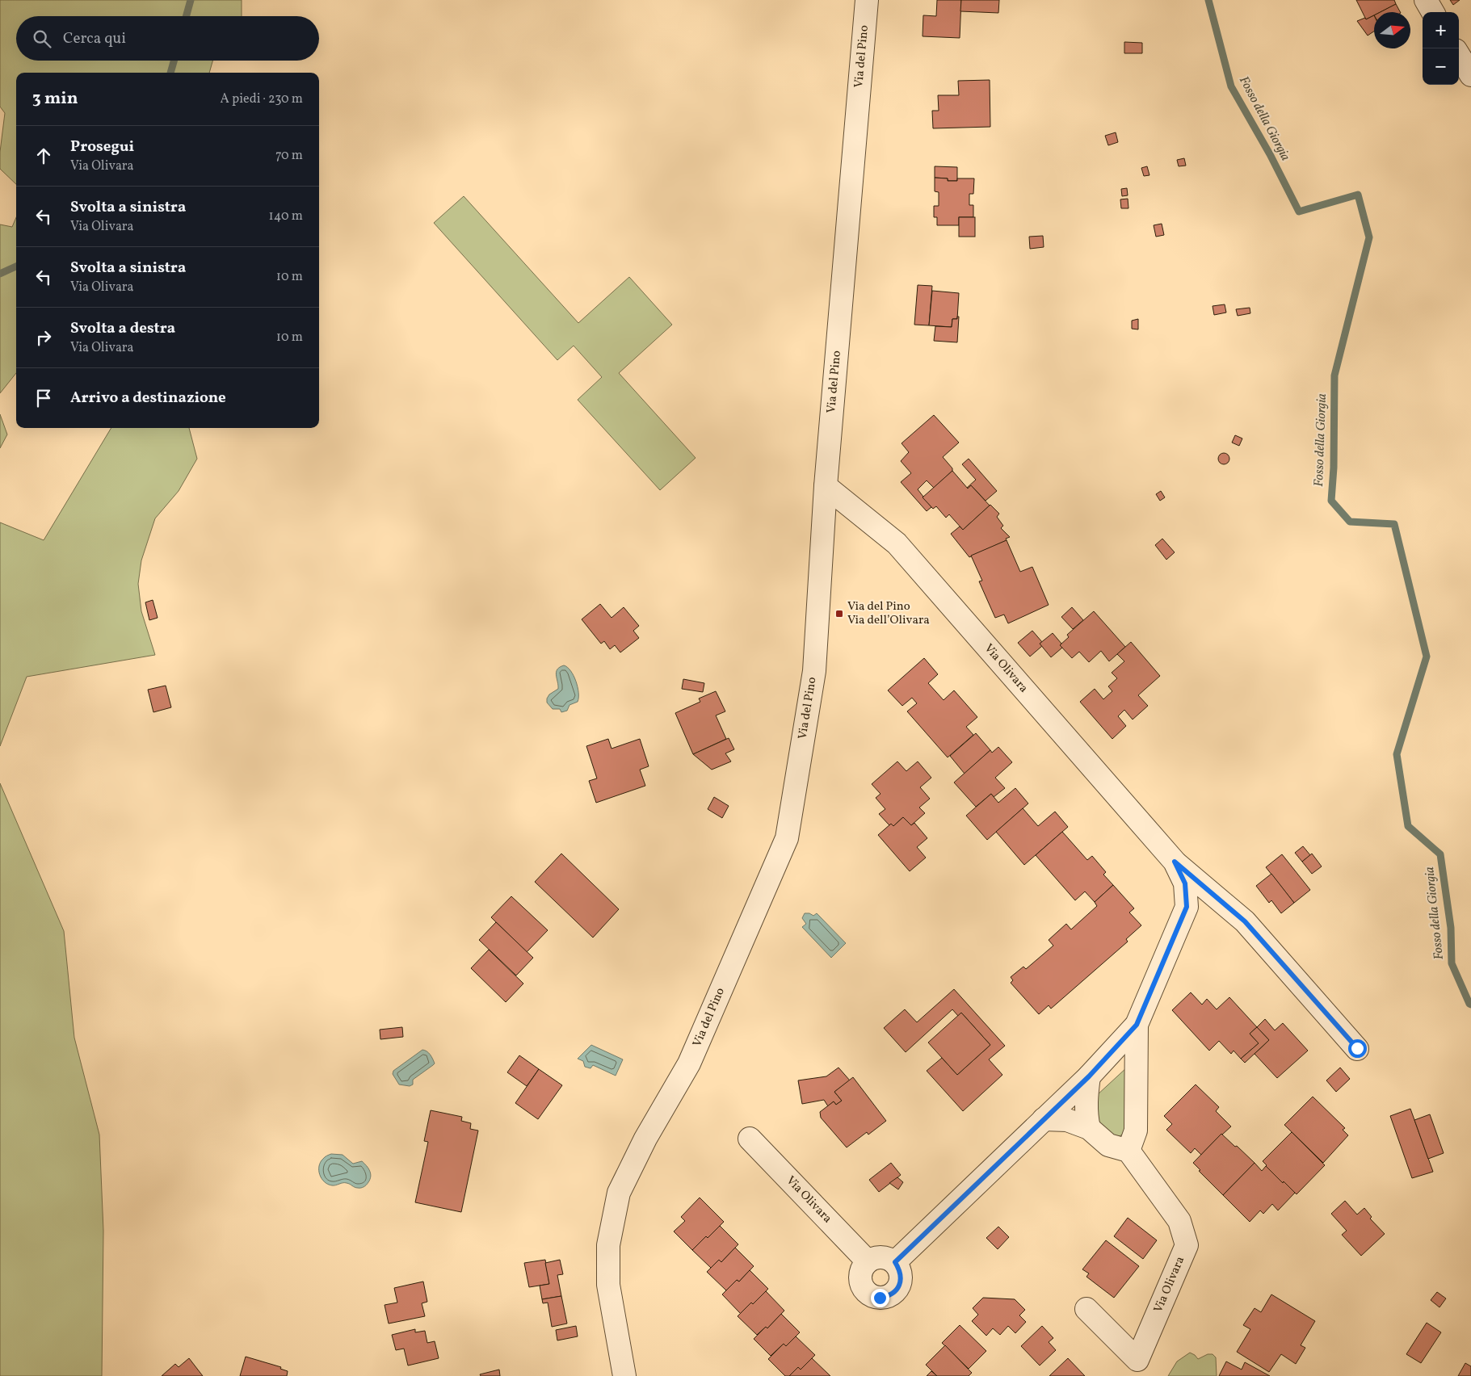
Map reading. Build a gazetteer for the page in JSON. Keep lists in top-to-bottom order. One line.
{"streets":{"street":["Via del Pino","Via Olivara"]},"crossings":[["Via del Pino","Via Olivara"]],"water":["Fosso della Giorgia"],"places":{"transit":["Via del Pino Via dell’Olivara"]},"north":"right","page":{"map_buttons":["+","−"],"search":"Cerca qui","heading":["3 min","A piedi · 230 m"],"list":[["Prosegui","Via Olivara","70 m"],["Svolta a sinistra","Via Olivara","140 m"],["Svolta a sinistra","Via Olivara","10 m"],["Svolta a destra","Via Olivara","10 m"],"Arrivo a destinazione"]}}
